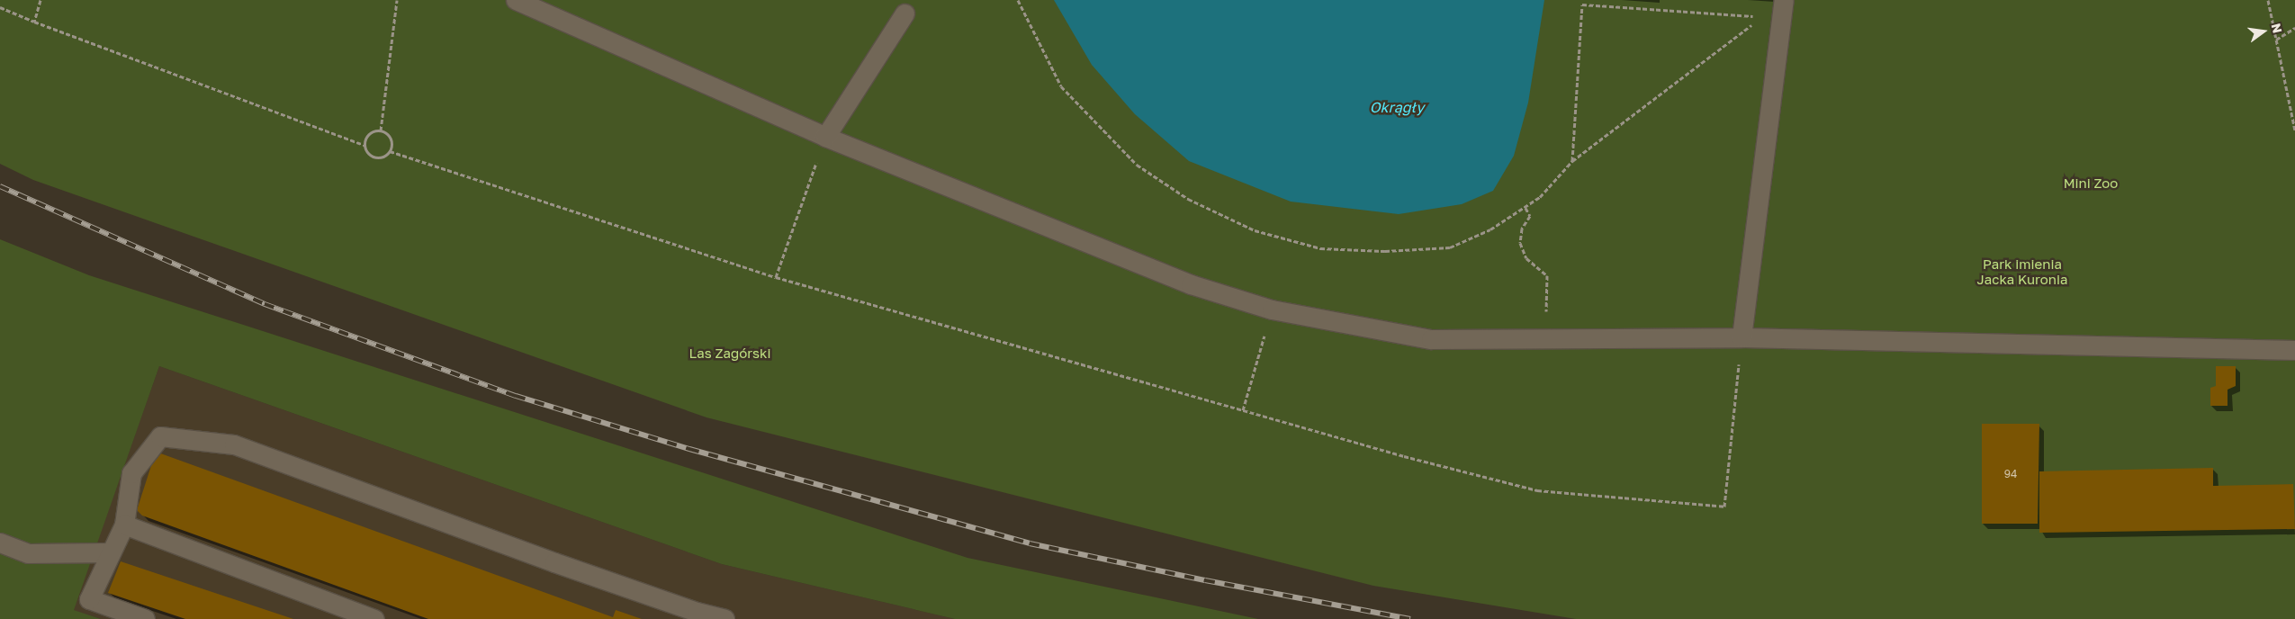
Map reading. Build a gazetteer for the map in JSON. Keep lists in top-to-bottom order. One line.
{"water":["Okrągły"],"parks":["Mini Zoo","Park imienia Jacka Kuronia","Las Zagórski"],"house_numbers":["94"],"north":"right"}
